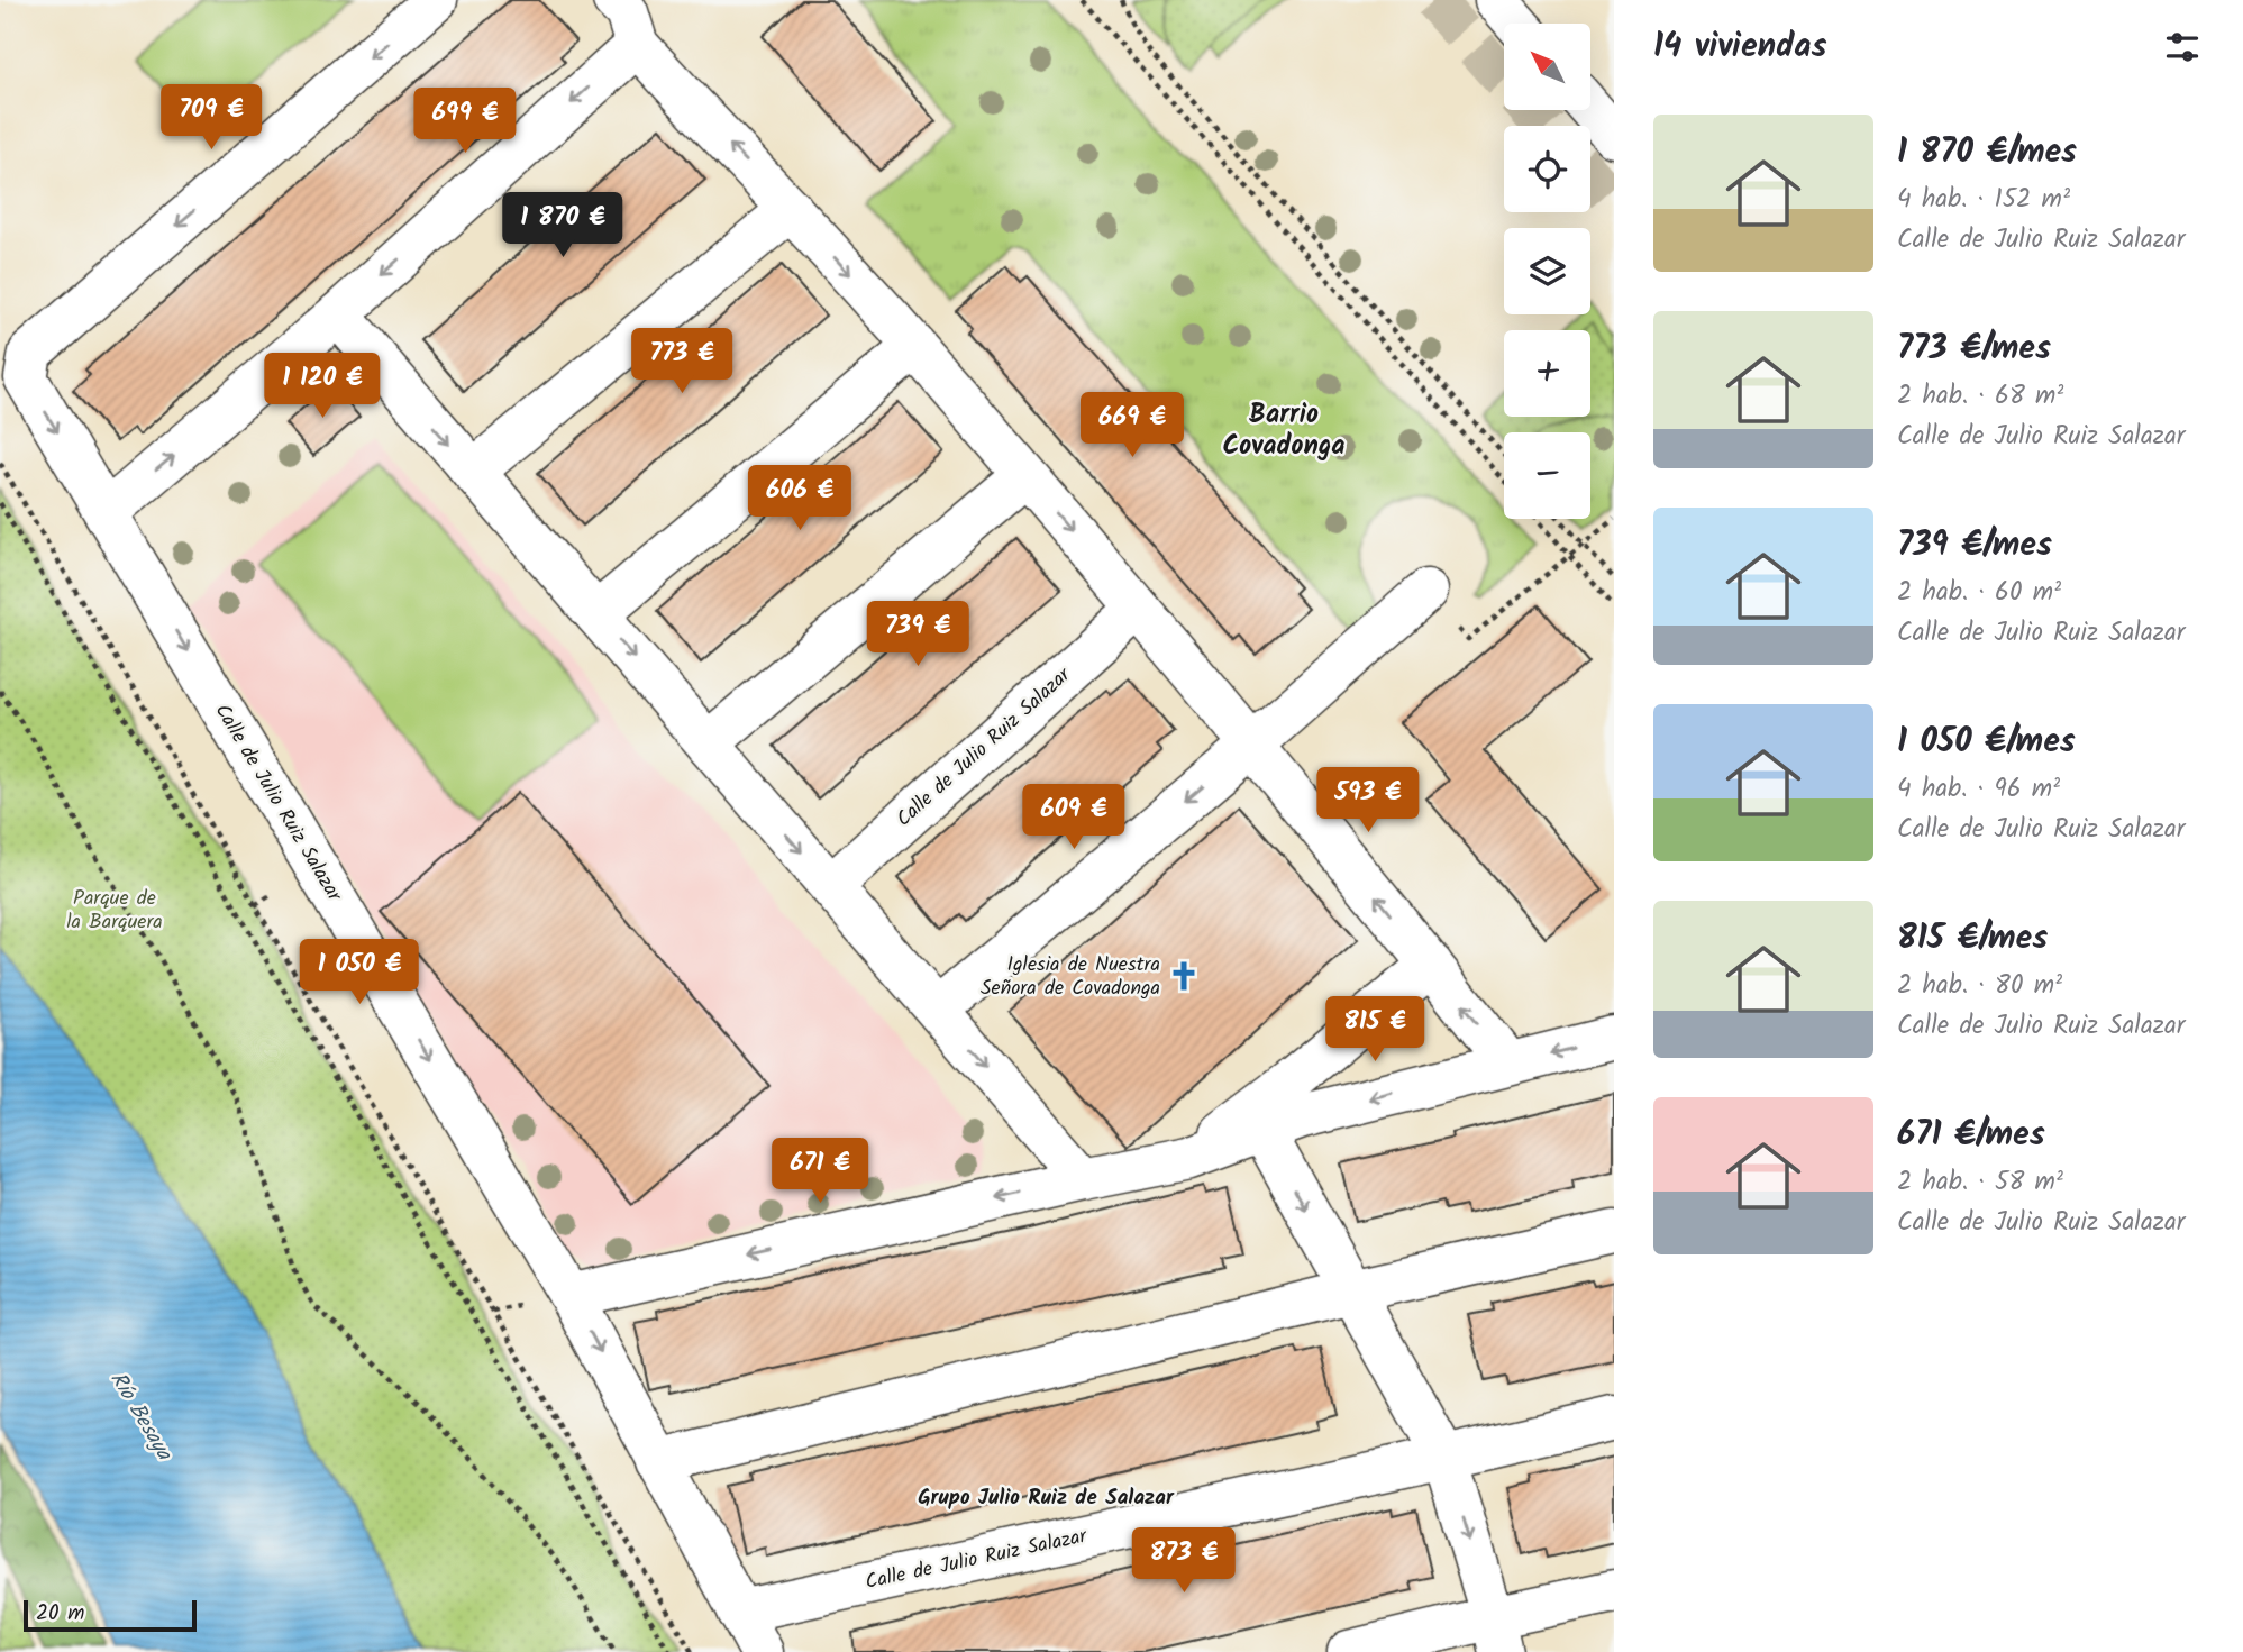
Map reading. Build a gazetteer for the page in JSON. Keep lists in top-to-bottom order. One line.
{"streets":{"street":["Calle de Julio Ruiz Salazar"]},"one_way":["Calle de Julio Ruiz Salazar"],"districts":["Barrio Covadonga","Grupo Julio Ruiz de Salazar"],"water":["Río Besaya"],"parks":["Parque de la Barquera"],"places":{"church":["Iglesia de Nuestra Señora de Covadonga"]},"scale_bar":"20 m","north":"top left","page":{"heading":"14 viviendas","map_buttons":["+","−"],"price":["709 €","699 €","1 870 €","773 €","1 120 €","669 €","606 €","739 €","593 €","609 €","1 050 €","815 €","671 €","873 €"],"list":[{"name":"1 870 €/mes","note":"4 hab. · 152 m² · Calle de Julio Ruiz Salazar"},{"name":"773 €/mes","note":"2 hab. · 68 m² · Calle de Julio Ruiz Salazar"},{"name":"739 €/mes","note":"2 hab. · 60 m² · Calle de Julio Ruiz Salazar"},{"name":"1 050 €/mes","note":"4 hab. · 96 m² · Calle de Julio Ruiz Salazar"},{"name":"815 €/mes","note":"2 hab. · 80 m² · Calle de Julio Ruiz Salazar"},{"name":"671 €/mes","note":"2 hab. · 58 m² · Calle de Julio Ruiz Salazar"}],"scale":"20 m"}}
